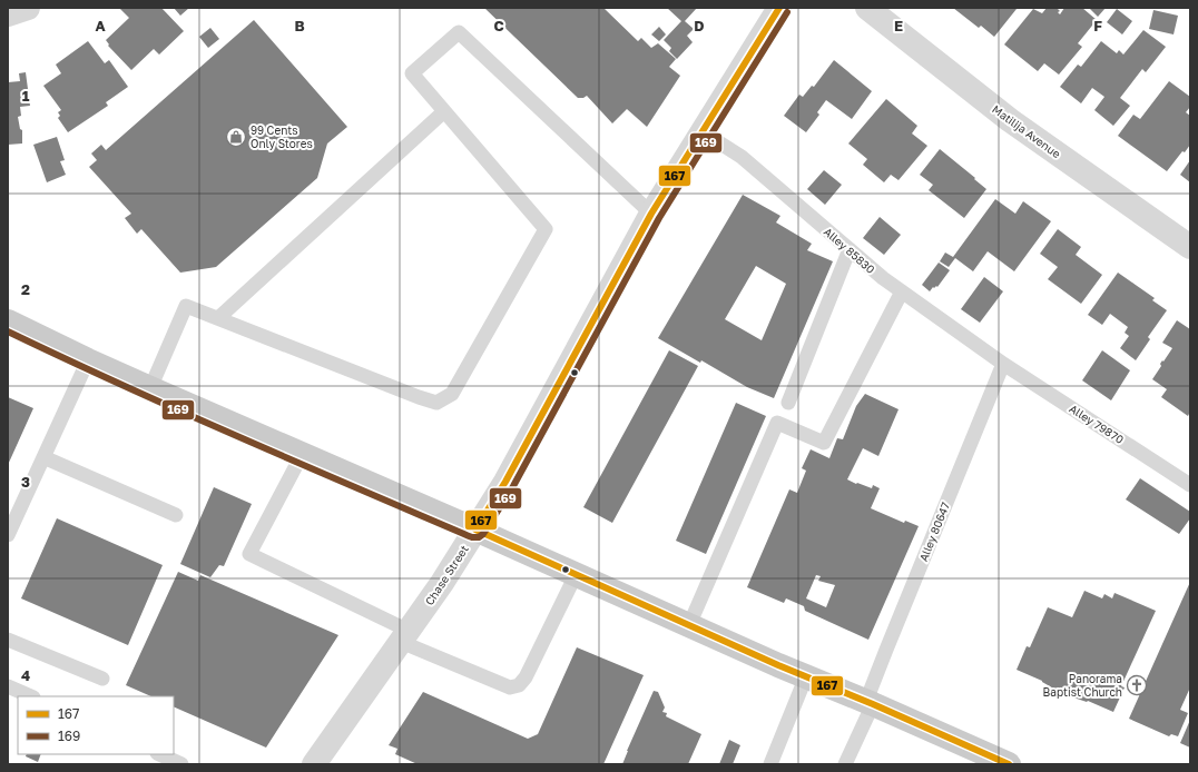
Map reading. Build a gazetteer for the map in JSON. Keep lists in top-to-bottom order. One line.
{"streets":{"street":["Matilija Avenue","Chase Street"],"lane":["Alley 85830","Alley 79870","Alley 80647"]},"crossings":[["Alley 85830","Alley 79870"],["Alley 85830","Alley 80647"],["Alley 85830","Chase Street"],["Alley 79870","Alley 80647"]],"places":{"shop":["99 Cents Only Stores"],"church":["Panorama Baptist Church"]},"lines":["transit line 167","transit line 169"],"legend":["167","169"],"grid":{"columns":["A","B","C","D","E","F"],"rows":["1","2","3","4"]}}
